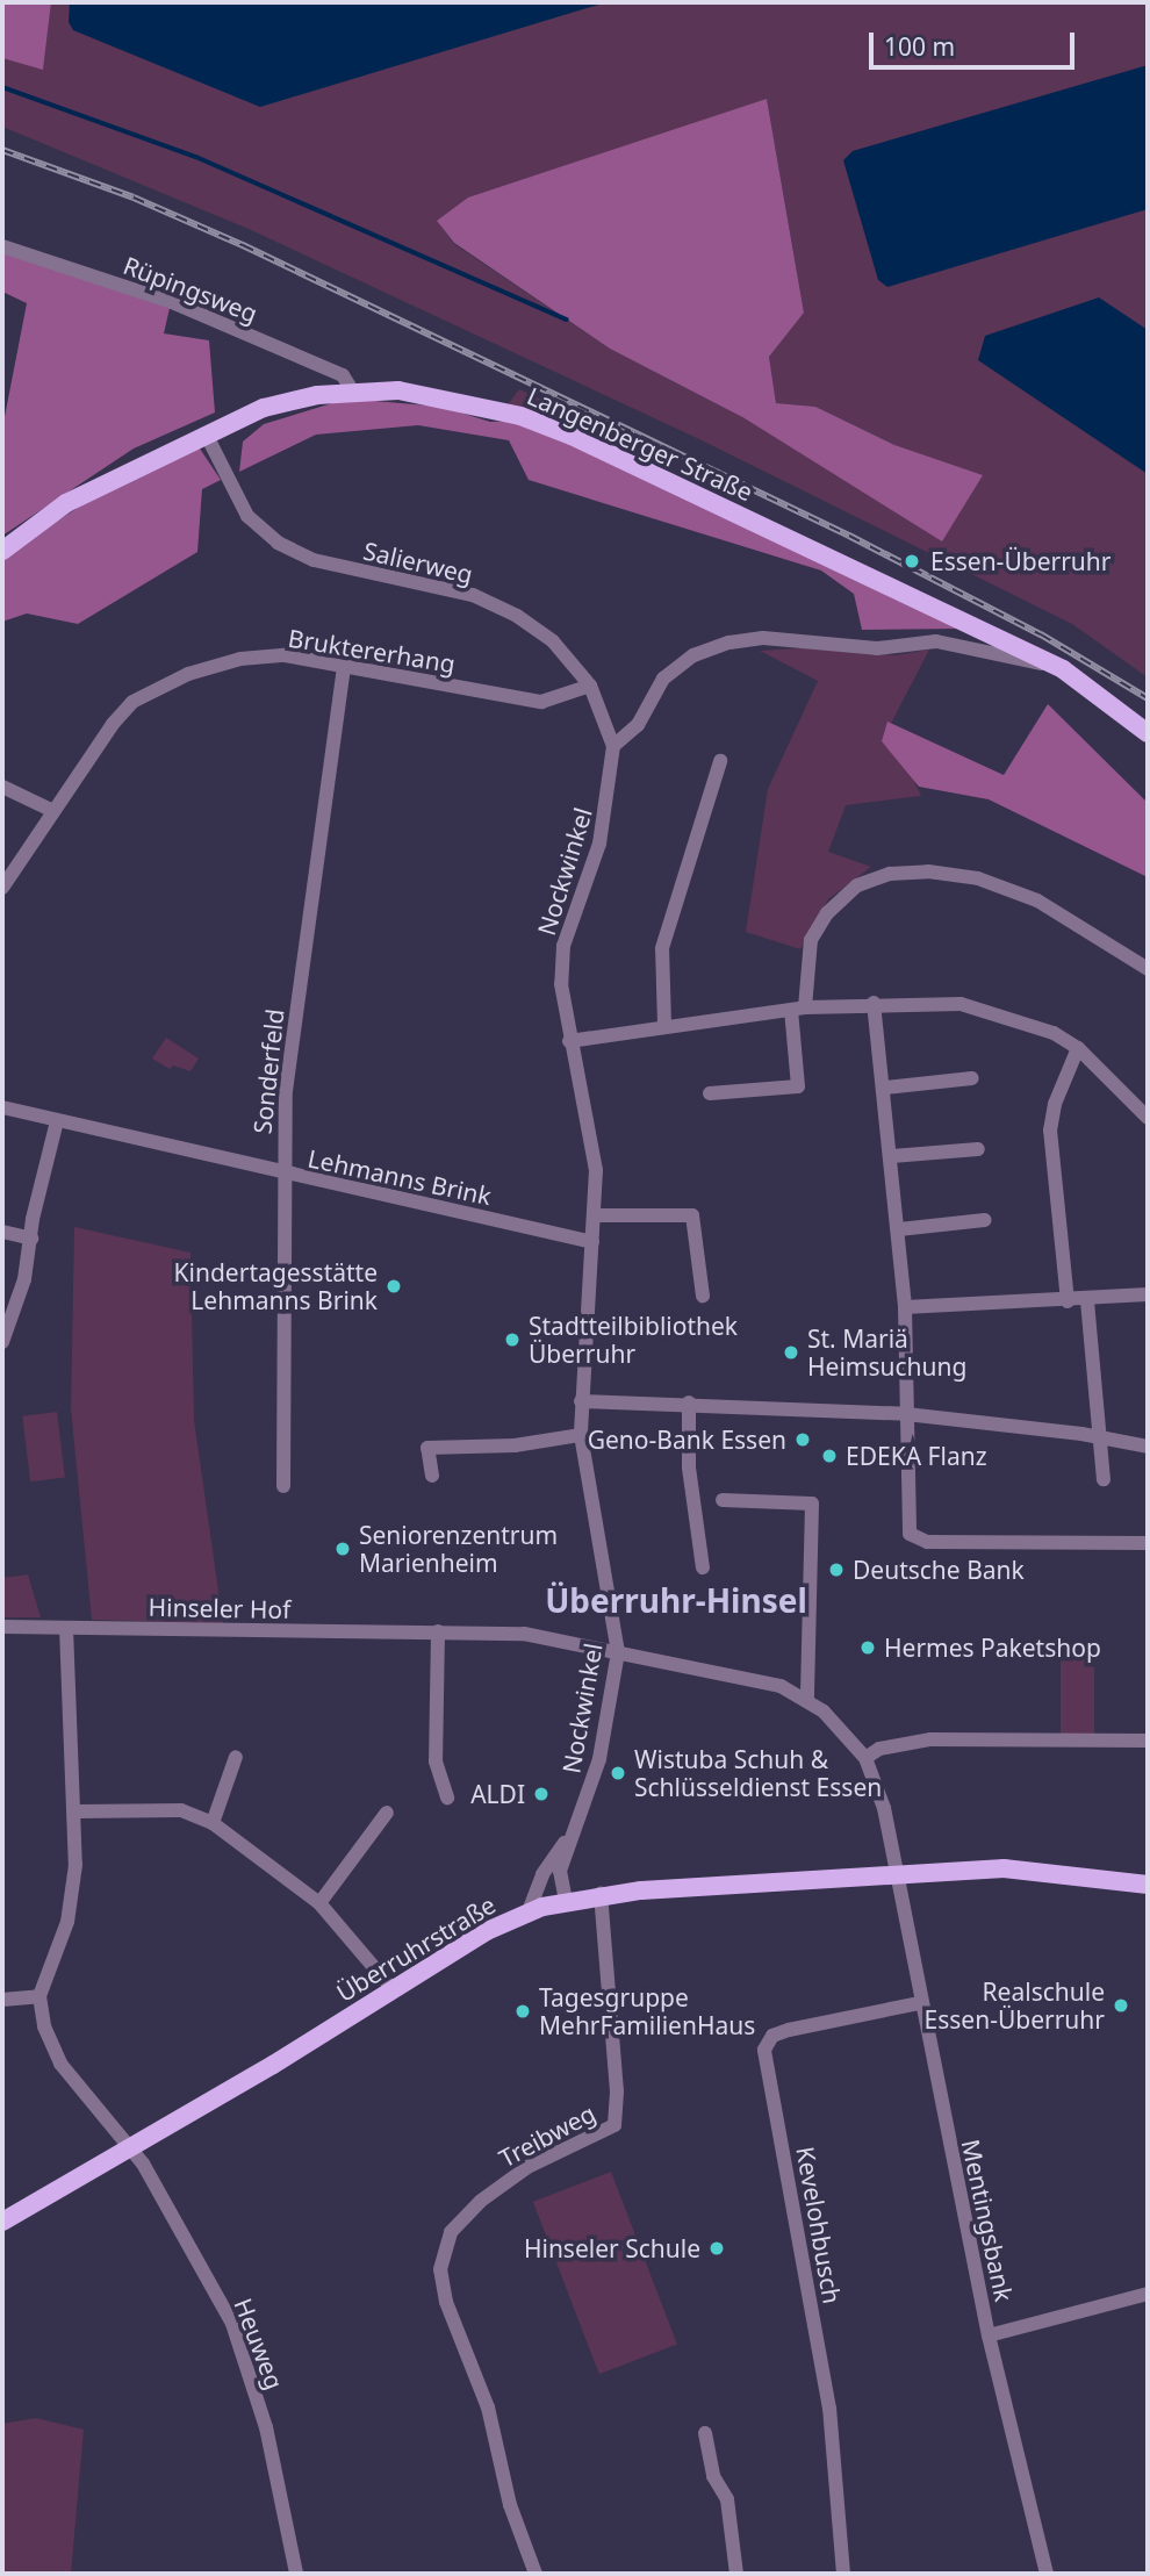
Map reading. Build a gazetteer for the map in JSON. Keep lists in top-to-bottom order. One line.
{"streets":{"main road":["Langenberger Straße","Überruhrstraße"],"street":["Rüpingsweg","Salierweg","Bruktererhang","Nockwinkel","Sonderfeld","Lehmanns Brink","Hinseler Hof","Treibweg","Mentingsbank","Kevelohbusch","Heuweg"]},"crossings":[["Rüpingsweg","Langenberger Straße"],["Langenberger Straße","Salierweg"],["Salierweg","Bruktererhang"],["Salierweg","Nockwinkel"],["Bruktererhang","Sonderfeld"],["Nockwinkel","Lehmanns Brink"],["Nockwinkel","Hinseler Hof"],["Nockwinkel","Überruhrstraße"],["Sonderfeld","Lehmanns Brink"],["Überruhrstraße","Treibweg"],["Überruhrstraße","Mentingsbank"],["Überruhrstraße","Heuweg"],["Mentingsbank","Kevelohbusch"]],"districts":["Überruhr-Hinsel"],"places":["Essen-Überruhr","Kindertagesstätte Lehmanns Brink","Stadtteilbibliothek Überruhr","St. Mariä Heimsuchung","Geno-Bank Essen","EDEKA Flanz","Seniorenzentrum Marienheim","Deutsche Bank","Hermes Paketshop","Wistuba Schuh & Schlüsseldienst Essen","ALDI","Realschule Essen-Überruhr","Tagesgruppe MehrFamilienHaus","Hinseler Schule"],"scale_bar":"100 m"}
